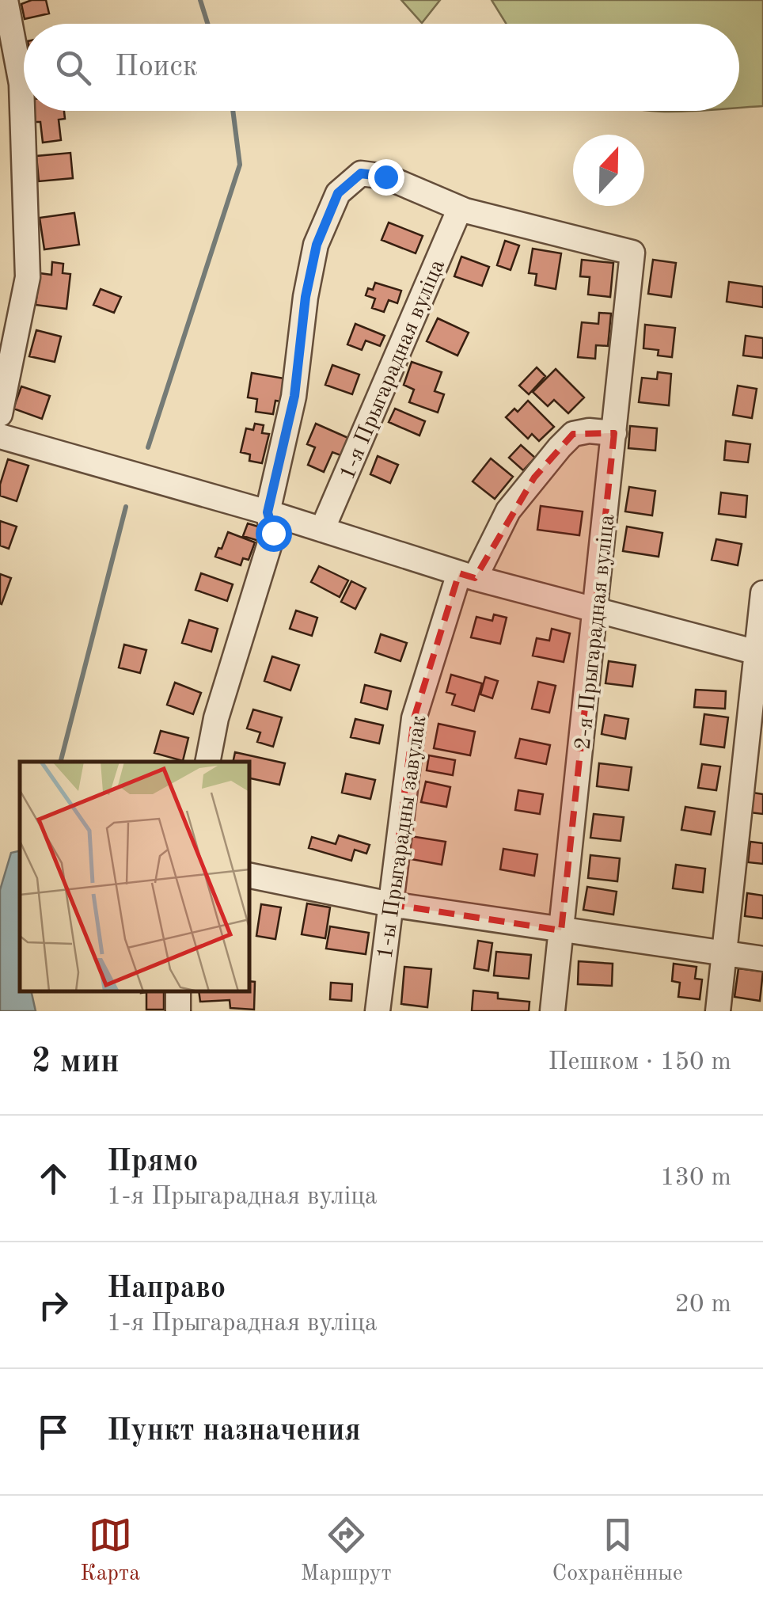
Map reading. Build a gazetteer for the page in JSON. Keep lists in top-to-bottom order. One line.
{"streets":{"street":["1-я Прыгарадная вуліца","2-я Прыгарадная вуліца","1-ы Прыгарадны завулак"]},"crossings":[["1-я Прыгарадная вуліца","2-я Прыгарадная вуліца"],["2-я Прыгарадная вуліца","1-ы Прыгарадны завулак"]],"north":"top","page":{"search":"Поиск","heading":["2 мин","Пешком · 150 m"],"list":[["Прямо","1-я Прыгарадная вуліца","130 m"],["Направо","1-я Прыгарадная вуліца","20 m"],"Пункт назначения"],"nav":["Карта","Маршрут","Сохранённые"]}}
